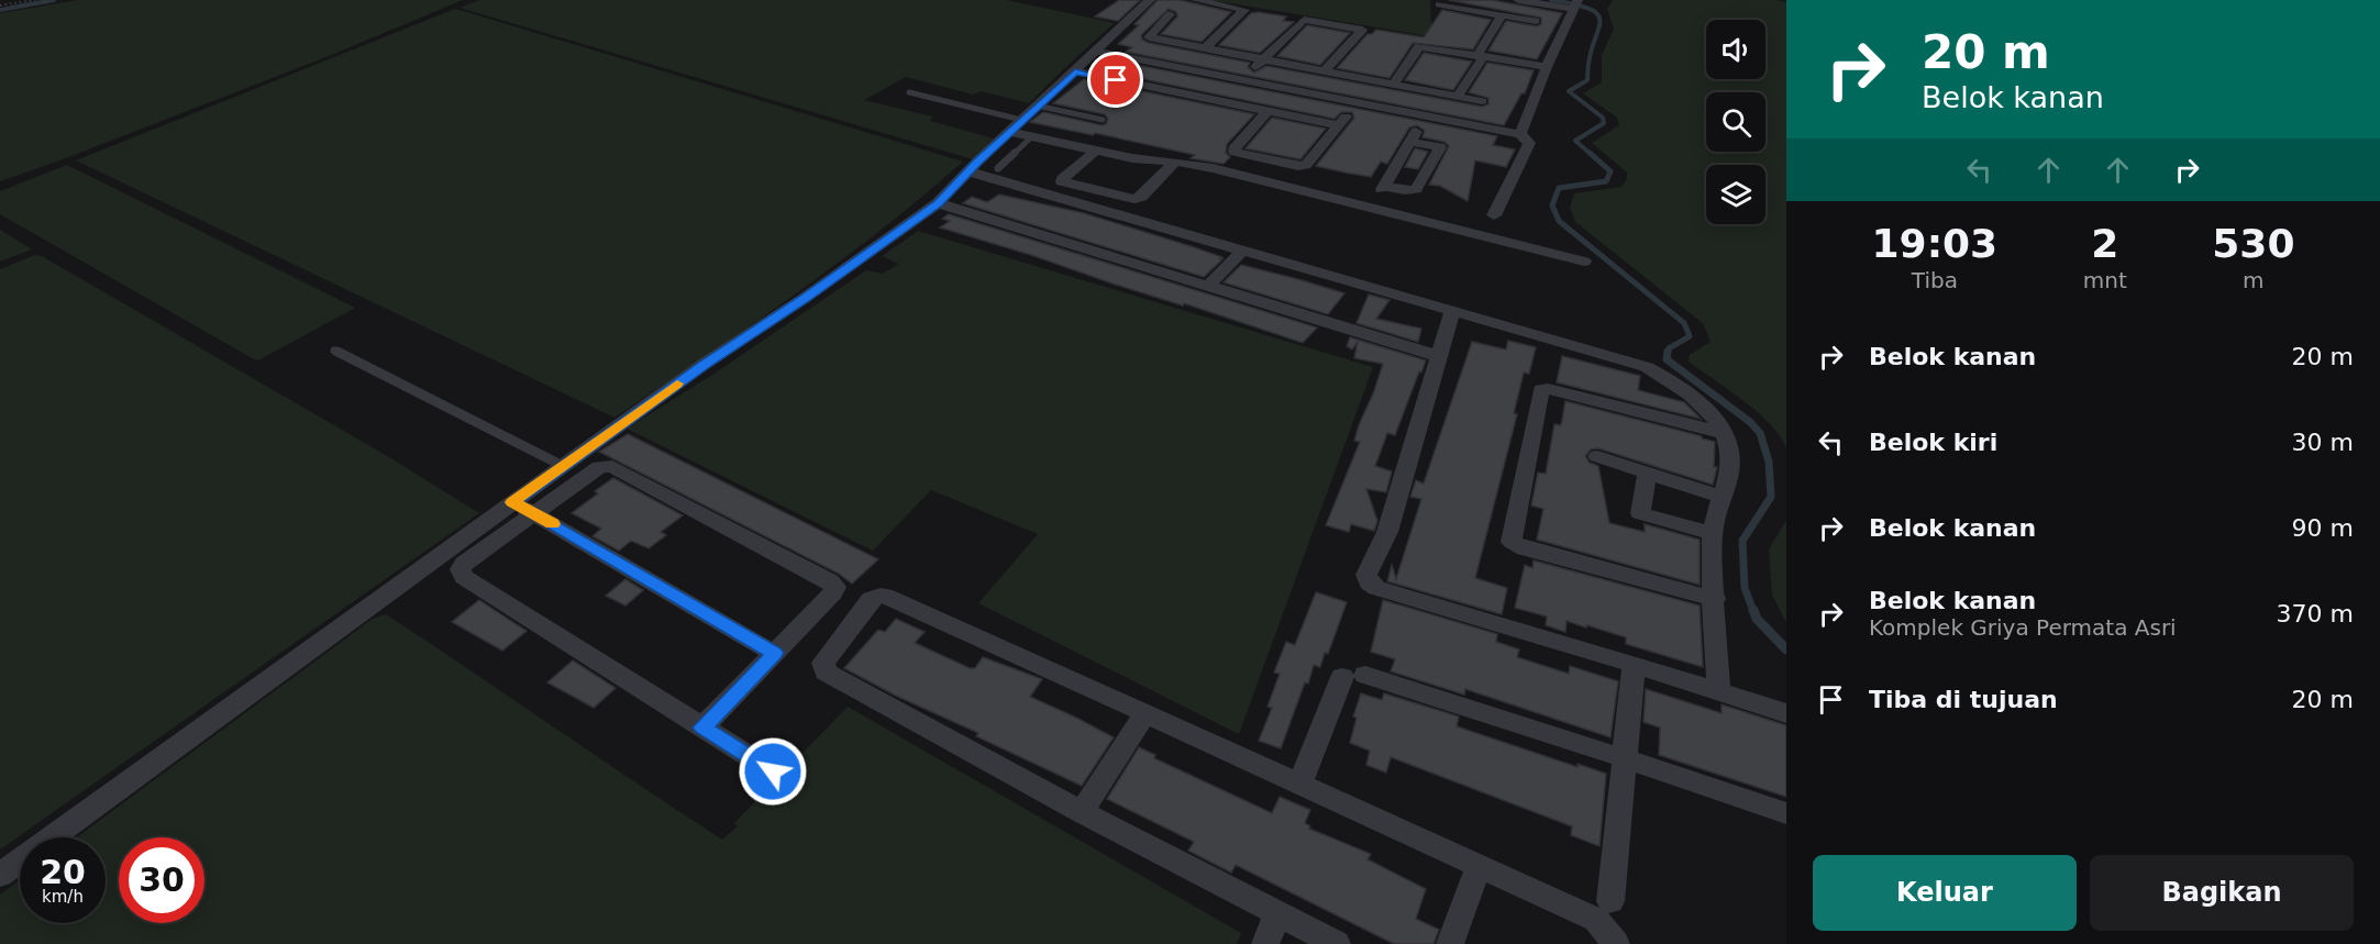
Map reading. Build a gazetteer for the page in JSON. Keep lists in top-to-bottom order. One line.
{"page":{"turn":["20 m","Belok kanan"],"eta":["19:03","Tiba","2","mnt","530","m"],"list":[{"name":"Belok kanan","value":"20 m"},{"name":"Belok kiri","value":"30 m"},{"name":"Belok kanan","value":"90 m"},{"name":"Belok kanan","note":"Komplek Griya Permata Asri","value":"370 m"},{"name":"Tiba di tujuan","value":"20 m"}],"speed":"20 km/h","limit":"30","buttons":["Keluar","Bagikan"]}}
